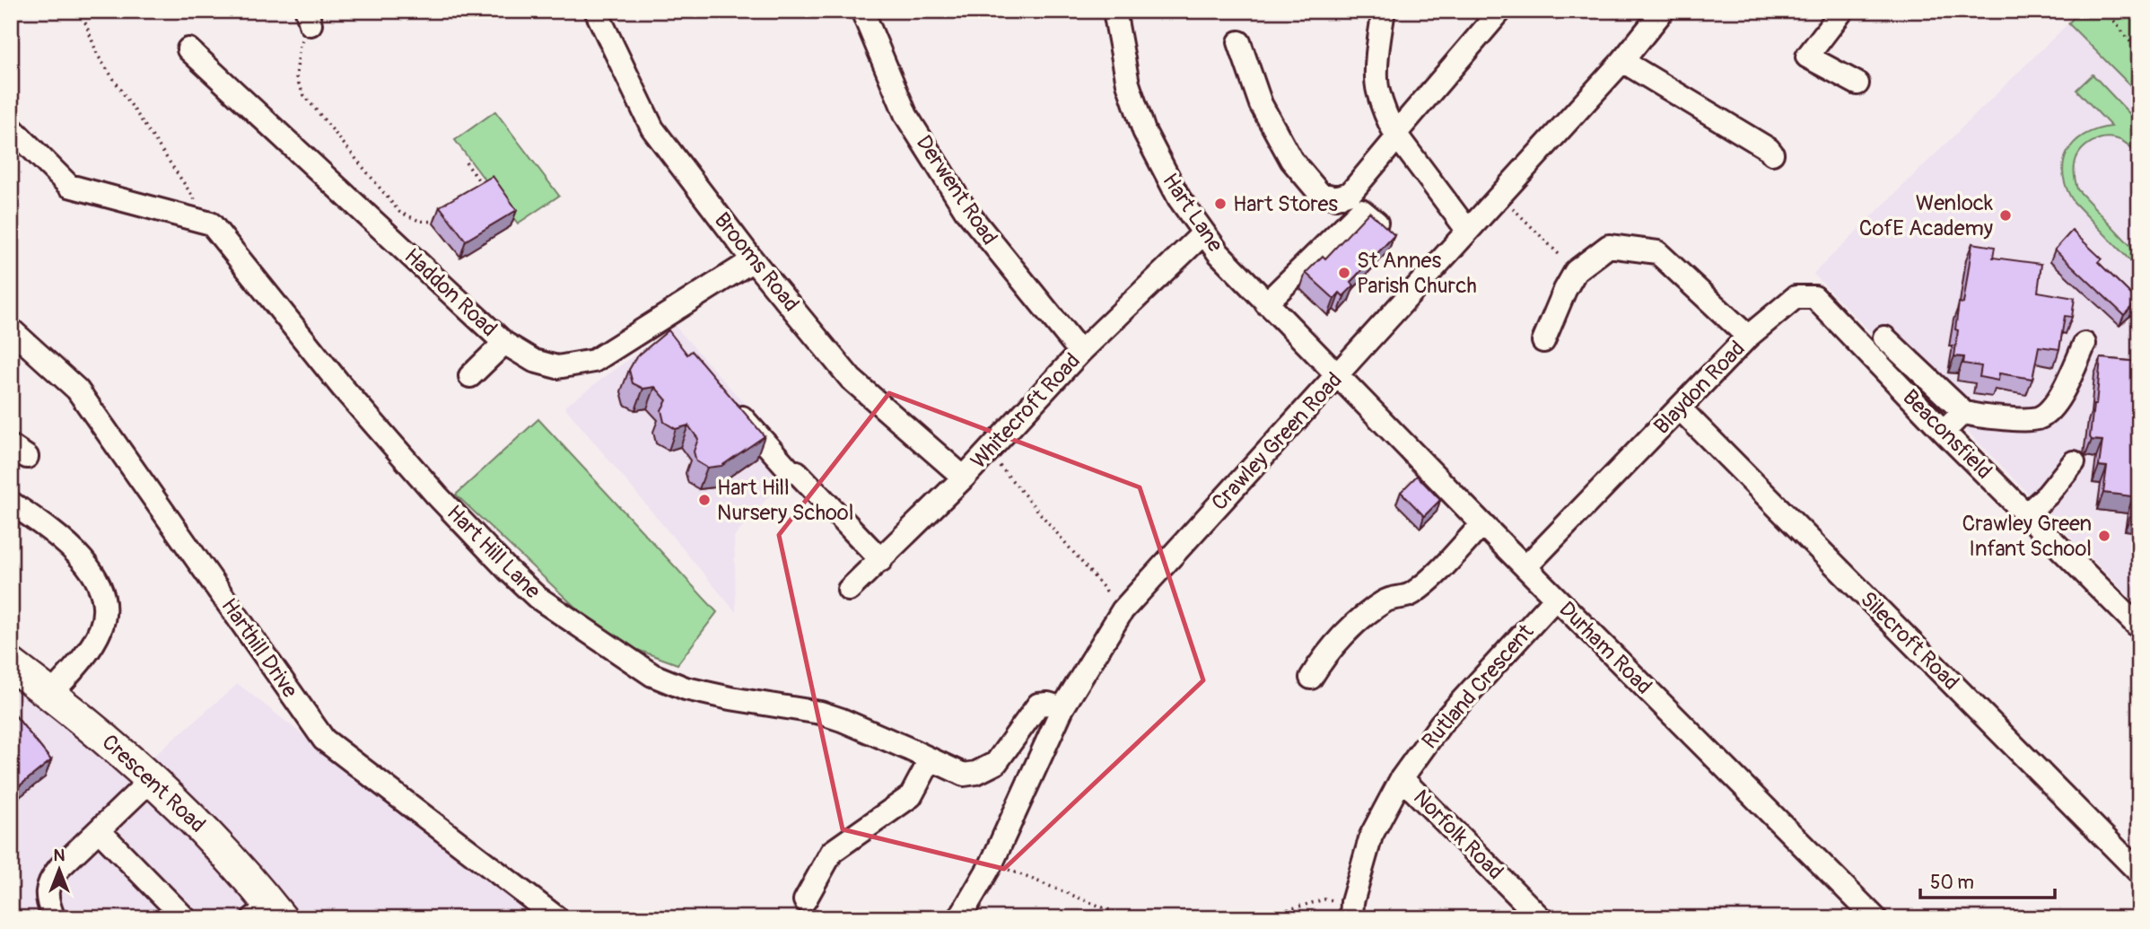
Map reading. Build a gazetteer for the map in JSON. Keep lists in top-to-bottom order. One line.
{"streets":{"highway":["Crescent Road"],"street":["Derwent Road","Hart Lane","Brooms Road","Haddon Road","Blaydon Road","Whitecroft Road","Beaconsfield","Crawley Green Road","Hart Hill Lane","Silecroft Road","Harthill Drive","Durham Road","Rutland Crescent","Norfolk Road"]},"crossings":[["Derwent Road","Whitecroft Road"],["Hart Lane","Whitecroft Road"],["Hart Lane","Crawley Green Road"],["Hart Lane","Durham Road"],["Brooms Road","Haddon Road"],["Brooms Road","Whitecroft Road"],["Blaydon Road","Beaconsfield"],["Blaydon Road","Silecroft Road"],["Blaydon Road","Durham Road"],["Crawley Green Road","Hart Hill Lane"],["Crawley Green Road","Durham Road"],["Durham Road","Rutland Crescent"],["Rutland Crescent","Norfolk Road"]],"places":["Hart Stores","Wenlock CofE Academy","St Annes Parish Church","Hart Hill Nursery School","Crawley Green Infant School"],"scale_bar":"50 m","north":"top"}
